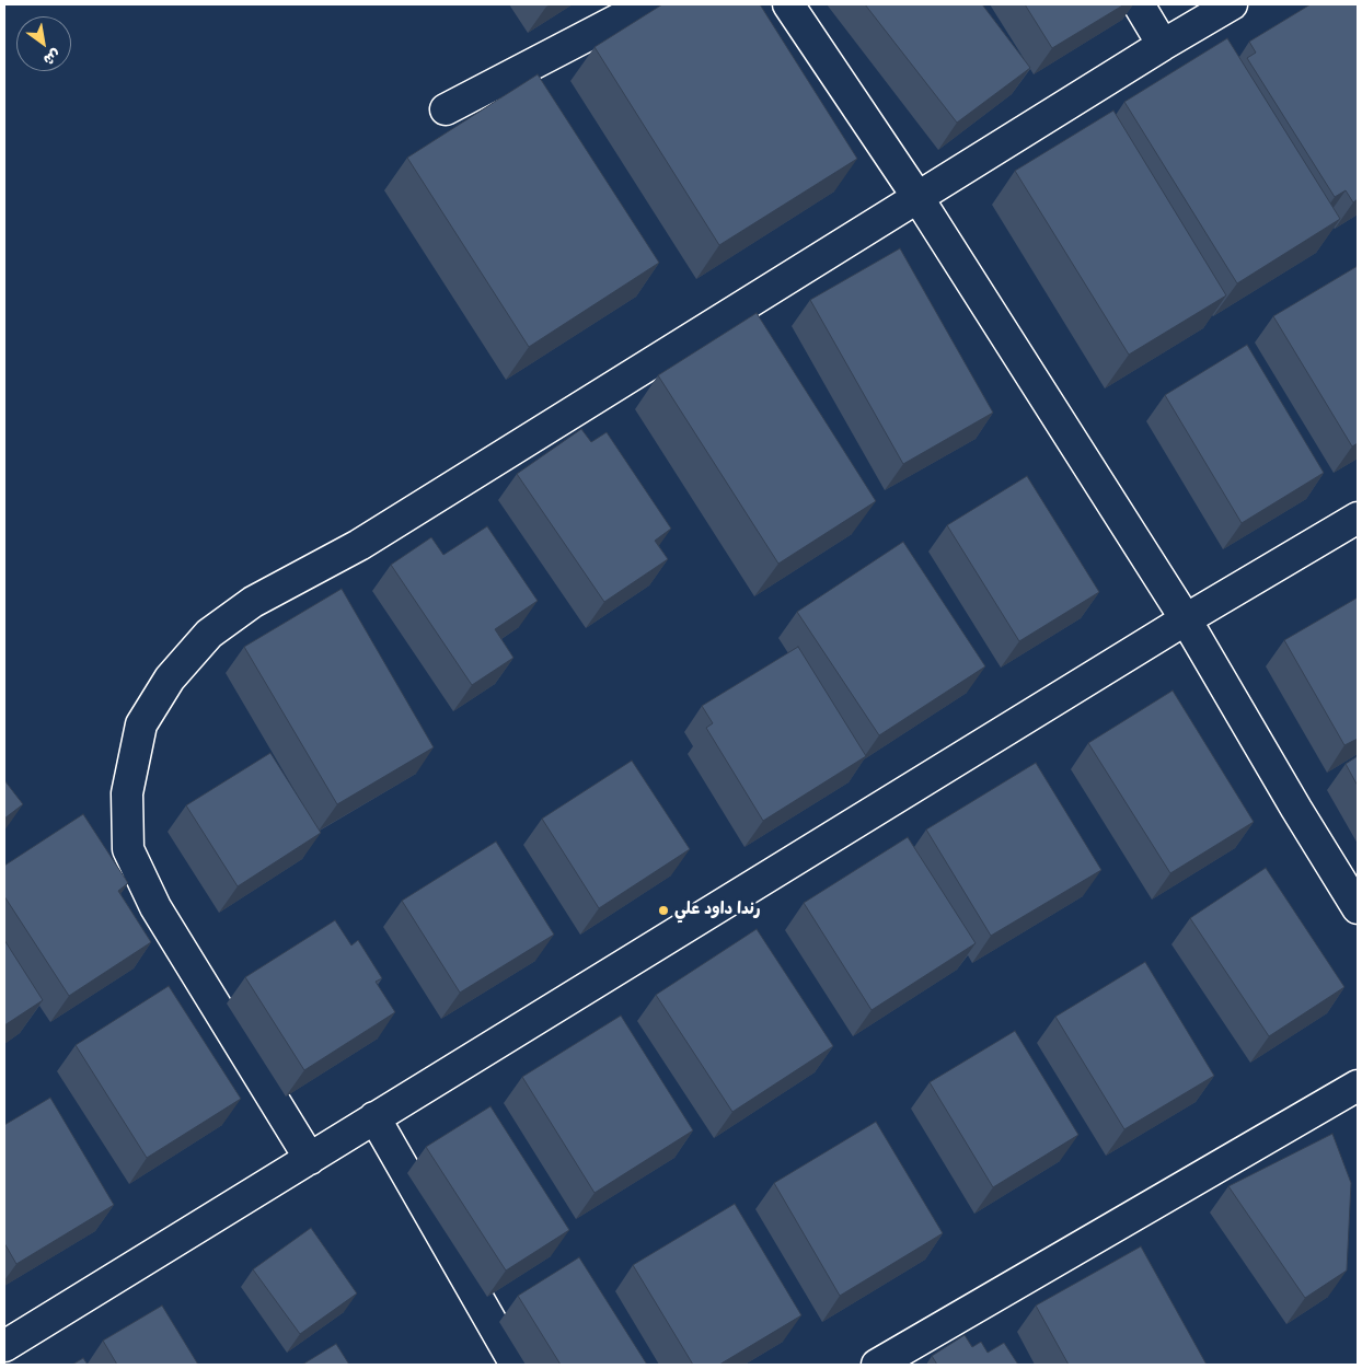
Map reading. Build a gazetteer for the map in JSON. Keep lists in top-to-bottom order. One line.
{"places":["رندا داود علي"],"north":"bottom right"}
